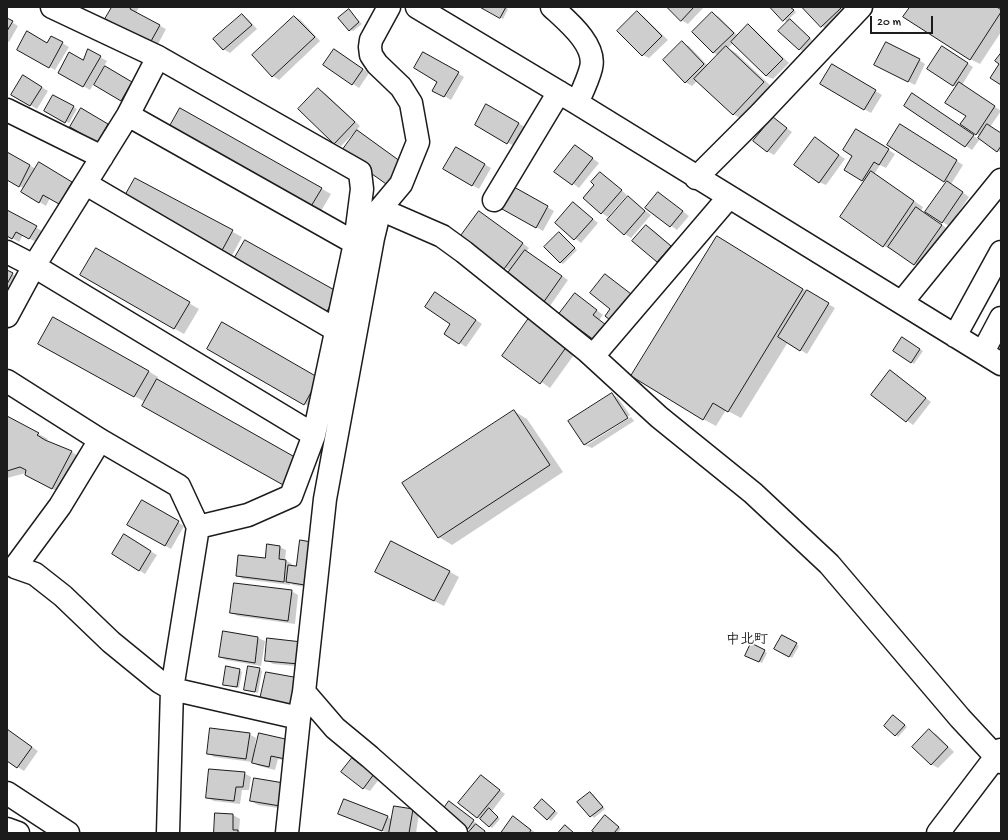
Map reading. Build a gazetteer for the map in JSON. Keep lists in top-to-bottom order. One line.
{"districts":["中北町"],"scale_bar":"20 m"}
